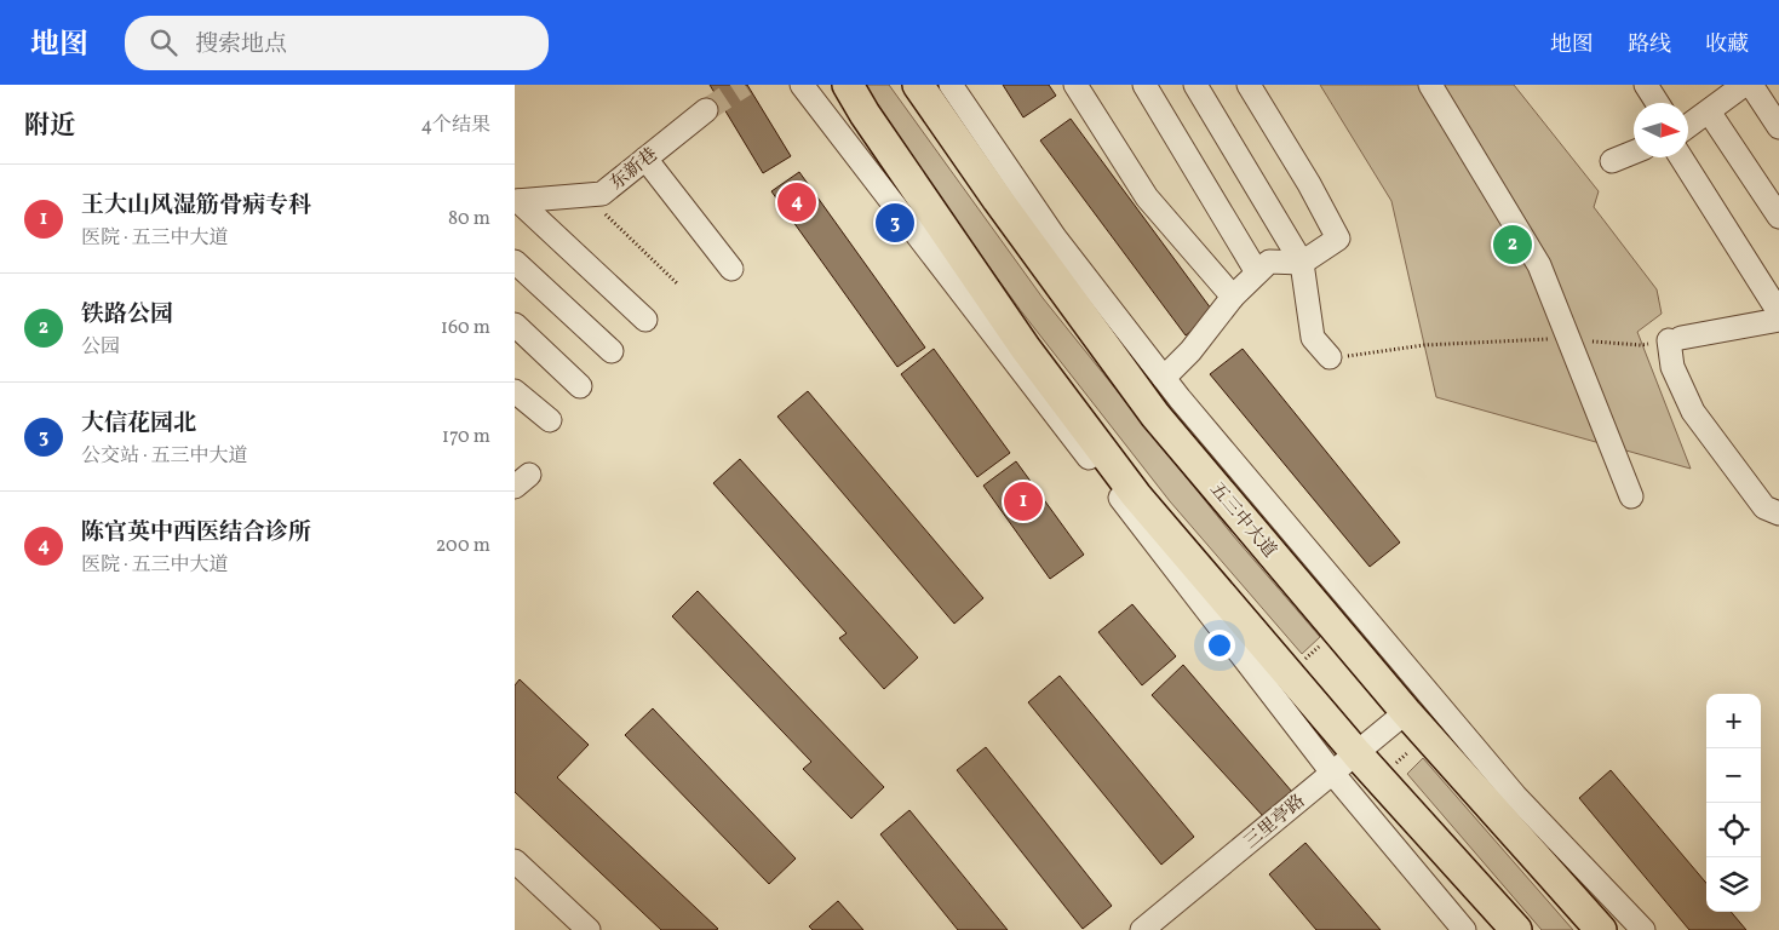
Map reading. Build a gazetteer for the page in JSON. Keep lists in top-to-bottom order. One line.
{"streets":{"main road":["五三中大道"],"street":["东新巷","三里亭路"]},"crossings":[["五三中大道","三里亭路"]],"north":"right","page":{"header":"地图","search":"搜索地点","nav":["地图","路线","收藏"],"heading":["附近","4个结果"],"list":[{"mark":"1","name":"王大山风湿筋骨病专科","note":"医院 · 五三中大道","value":"80 m"},{"mark":"2","name":"铁路公园","note":"公园","value":"160 m"},{"mark":"3","name":"大信花园北","note":"公交站 · 五三中大道","value":"170 m"},{"mark":"4","name":"陈官英中西医结合诊所","note":"医院 · 五三中大道","value":"200 m"}],"pins":["4","3","2","1"],"map_buttons":["+","−"]}}
